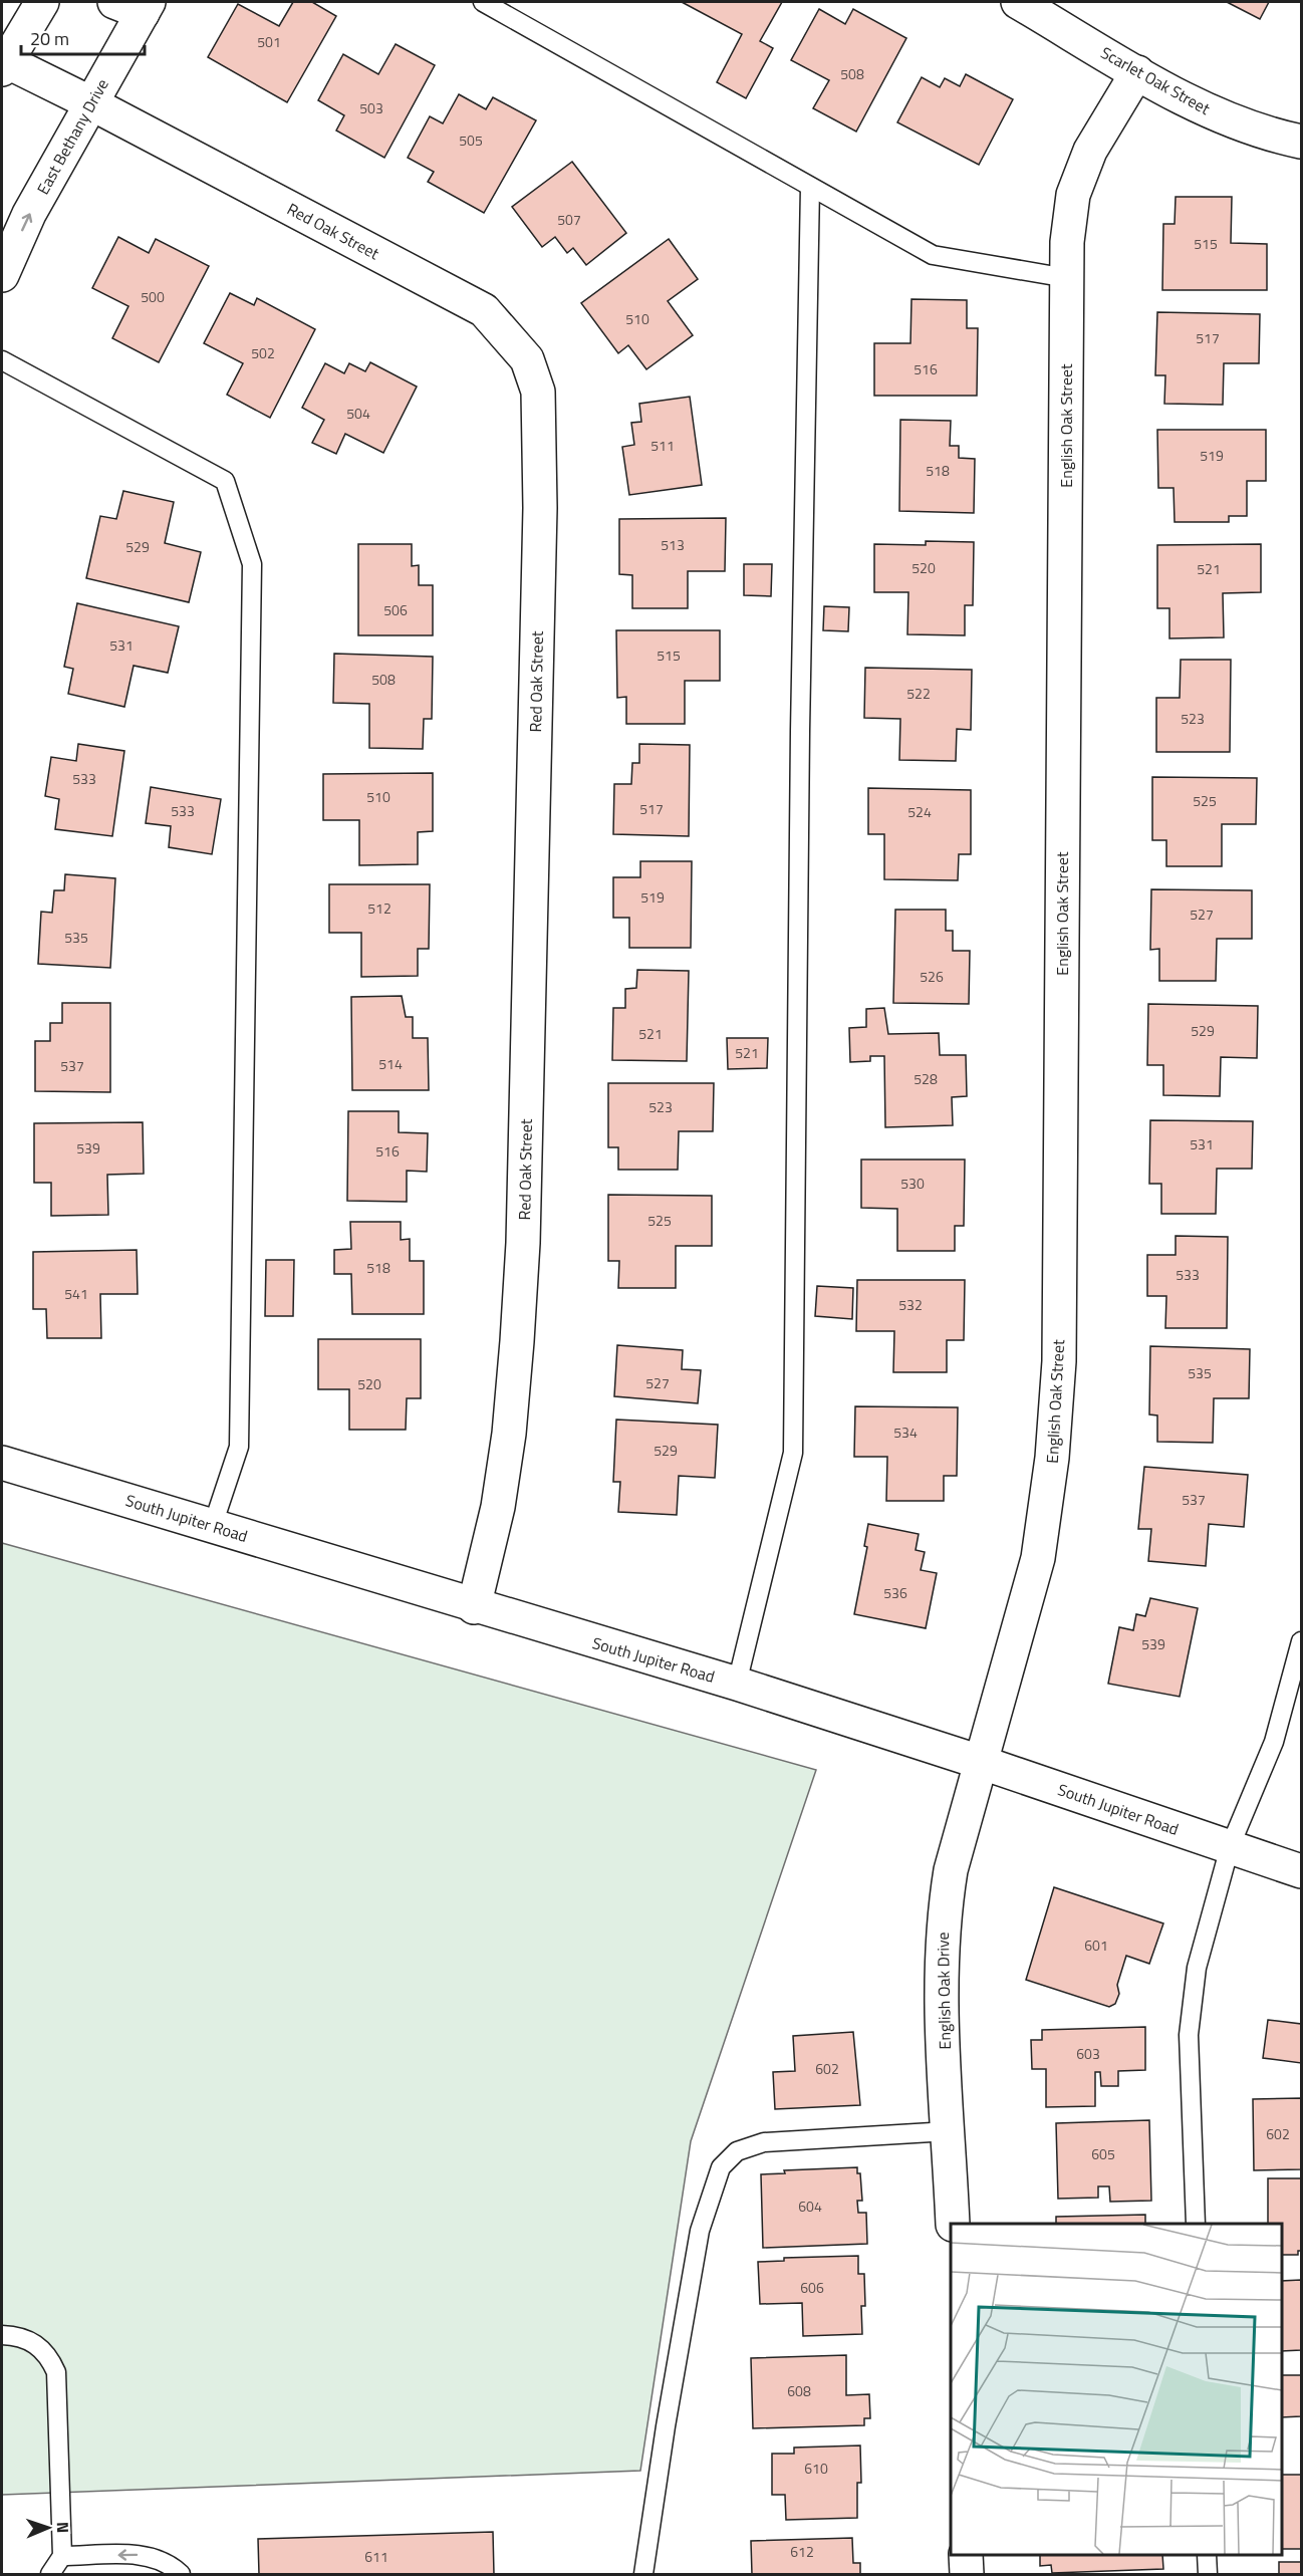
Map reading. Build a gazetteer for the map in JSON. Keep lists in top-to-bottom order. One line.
{"streets":{"street":["Scarlet Oak Street","East Bethany Drive","Red Oak Street","English Oak Street","South Jupiter Road","English Oak Drive"]},"crossings":[["Scarlet Oak Street","English Oak Street"],["East Bethany Drive","Red Oak Street"],["Red Oak Street","South Jupiter Road"],["English Oak Street","South Jupiter Road"],["English Oak Street","English Oak Drive"],["South Jupiter Road","English Oak Drive"]],"one_way":["East Bethany Drive"],"house_numbers":["501","508","503","505","507","515","500","510","517","502","516","504","511","519","518","513","529","520","521","506","531","515","508","522","523","533","510","525","517","533","524","519","512","527","535","526","529","521","521","514","537","528","523","531","539","516","530","525","518","533","541","532","535","527","520","534","529","537","536","539","601","603","602","602","605","604","606","608","610","612","611"],"scale_bar":"20 m","north":"right"}
